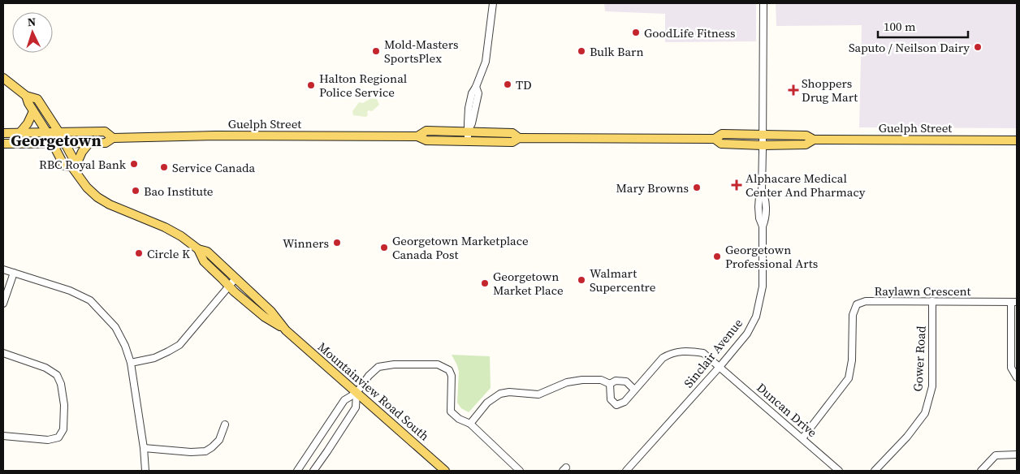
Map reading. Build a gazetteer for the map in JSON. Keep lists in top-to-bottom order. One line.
{"streets":{"main road":["Guelph Street","Mountainview Road South"],"street":["Raylawn Crescent","Sinclair Avenue","Gower Road","Duncan Drive"]},"crossings":[["Guelph Street","Sinclair Avenue"],["Guelph Street","Mountainview Road South"],["Raylawn Crescent","Gower Road"],["Raylawn Crescent","Duncan Drive"],["Sinclair Avenue","Duncan Drive"]],"districts":["Georgetown"],"places":{"other":["GoodLife Fitness","Saputo / Neilson Dairy","Mold-Masters SportsPlex","Bulk Barn","TD","Halton Regional Police Service","RBC Royal Bank","Service Canada","Mary Browns","Bao Institute","Winners","Georgetown Marketplace Canada Post","Circle K","Georgetown Professional Arts","Walmart Supercentre","Georgetown Market Place"],"health":["Shoppers Drug Mart","Alphacare Medical Center And Pharmacy"]},"scale_bar":"100 m","north":"top"}
